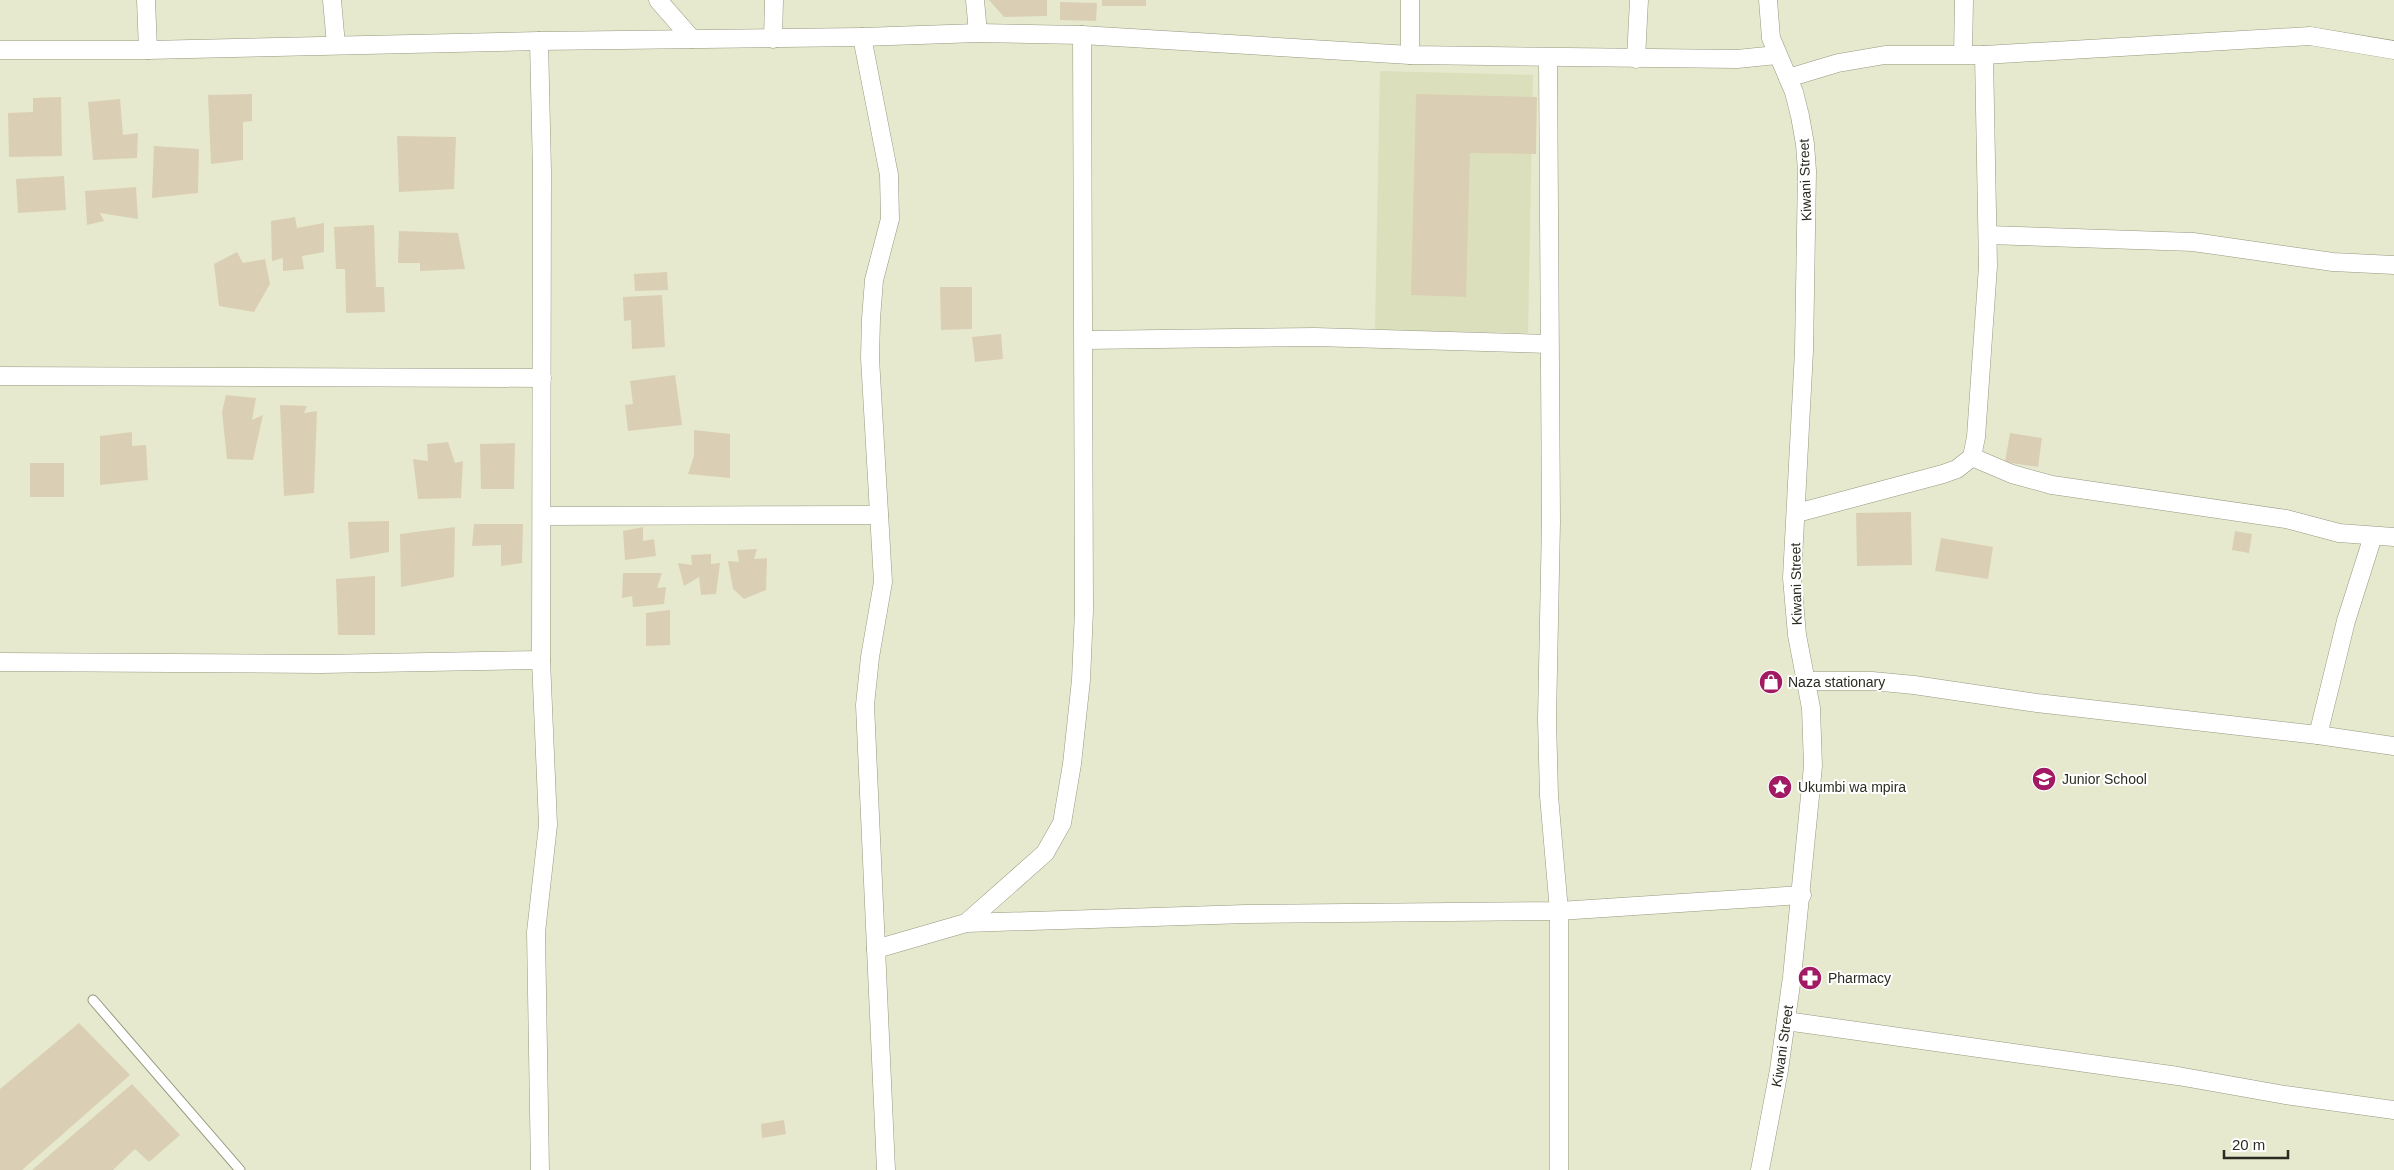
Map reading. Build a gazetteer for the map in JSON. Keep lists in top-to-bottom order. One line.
{"streets":{"street":["Kiwani Street"]},"places":{"shop":["Naza stationary"],"school or university":["Junior School"],"place":["Ukumbi wa mpira"],"pharmacy":["Pharmacy"]},"scale_bar":"20 m"}
